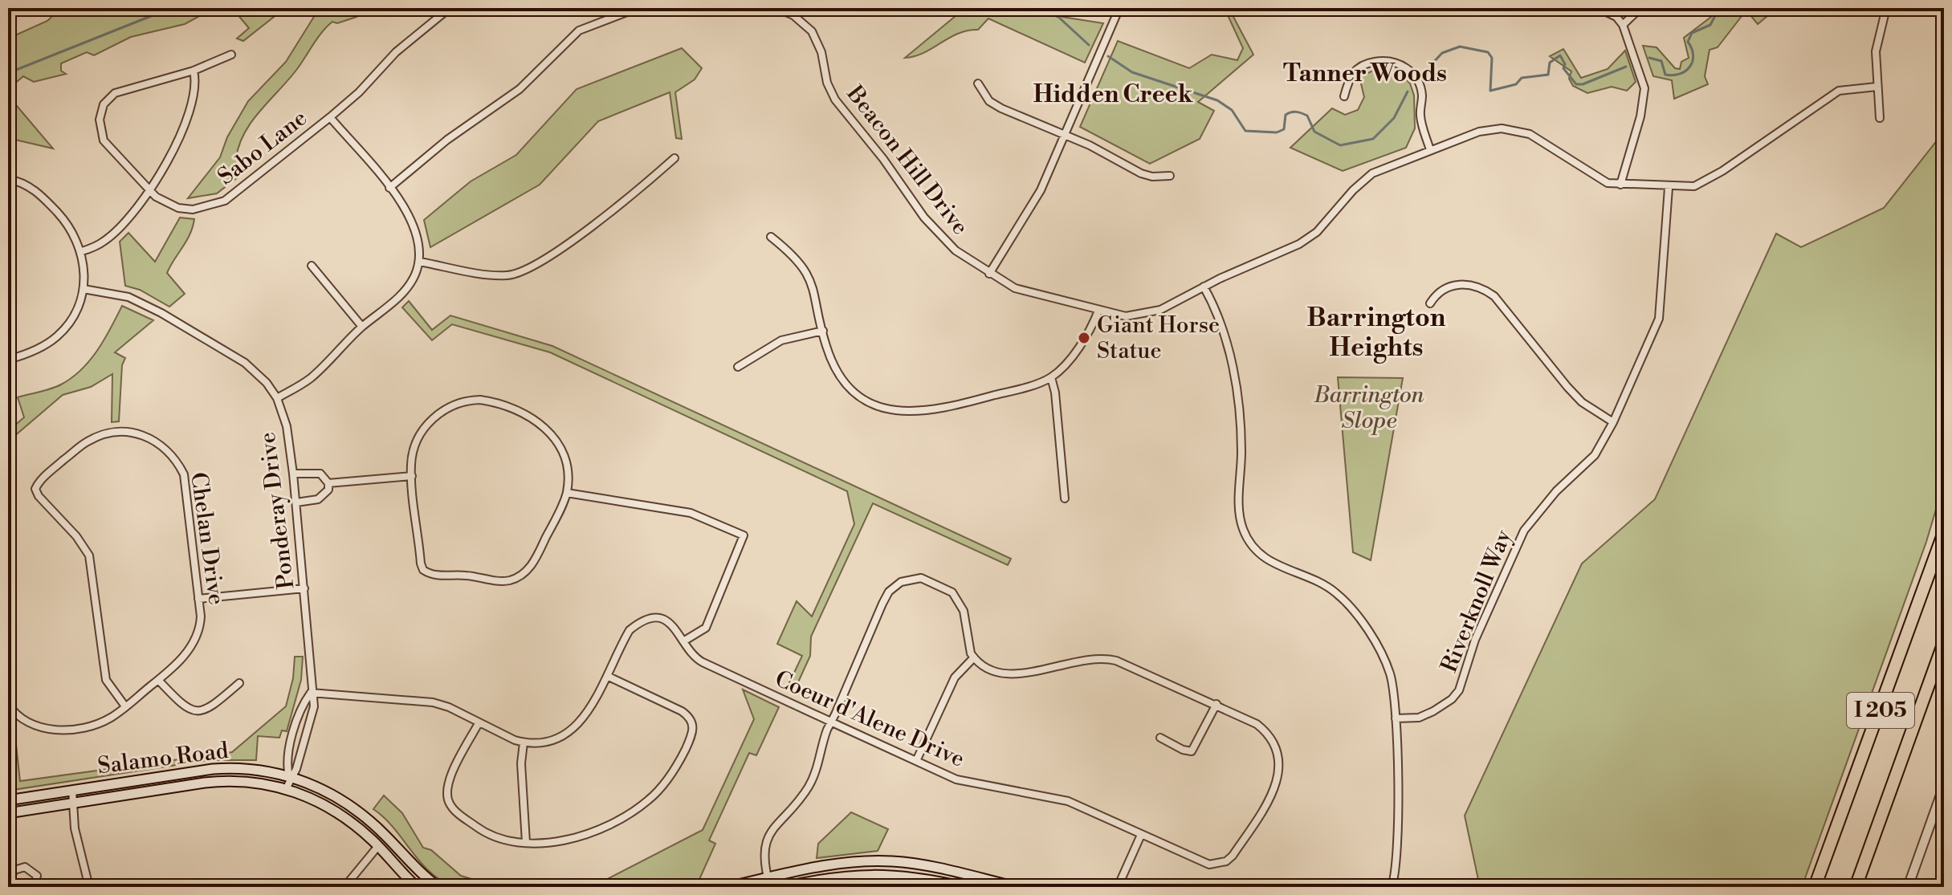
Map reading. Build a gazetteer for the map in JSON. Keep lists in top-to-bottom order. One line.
{"streets":{"highway":["I 205"],"main road":["Salamo Road"],"street":["Sabo Lane","Beacon Hill Drive","Ponderay Drive","Chelan Drive","Riverknoll Way","Coeur d'Alene Drive"]},"crossings":[["Beacon Hill Drive","Riverknoll Way"],["Ponderay Drive","Salamo Road"]],"districts":["Tanner Woods","Hidden Creek","Barrington Heights"],"parks":["Barrington Slope"],"places":["Giant Horse Statue"]}
